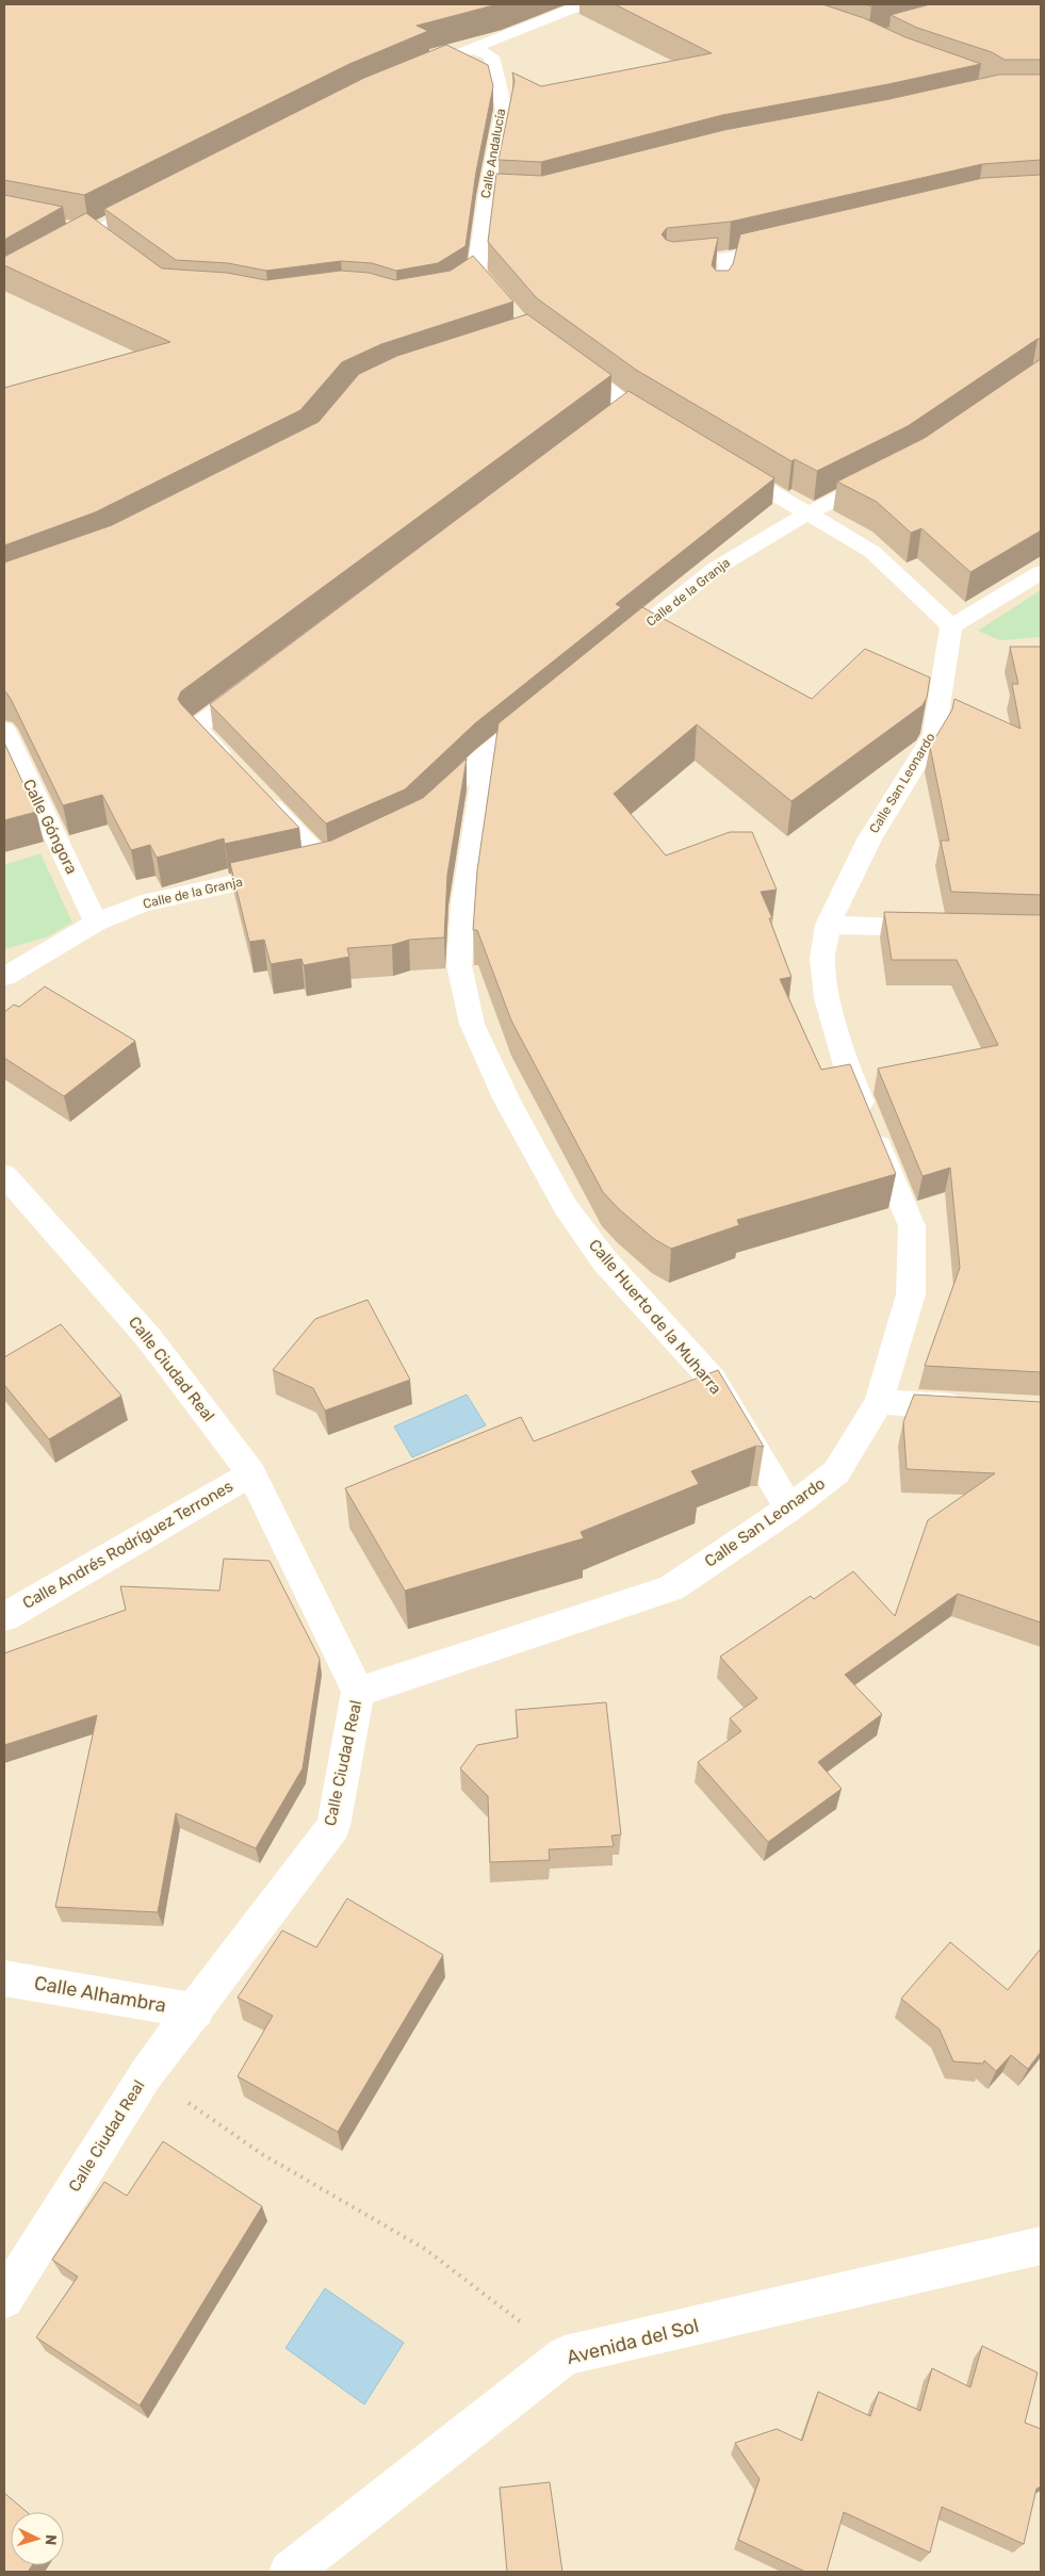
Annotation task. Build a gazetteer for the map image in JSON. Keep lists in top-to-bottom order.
{
  "streets": {
    "street": [
      "Calle Andalucía",
      "Calle de la Granja",
      "Calle San Leonardo",
      "Calle Góngora",
      "Calle Huerto de la Muharra",
      "Calle Ciudad Real",
      "Calle Andrés Rodríguez Terrones",
      "Calle Alhambra",
      "Avenida del Sol"
    ]
  },
  "crossings": [
    ["Calle de la Granja", "Calle Góngora"],
    ["Calle San Leonardo", "Calle Huerto de la Muharra"],
    ["Calle San Leonardo", "Calle Ciudad Real"],
    ["Calle Ciudad Real", "Calle Andrés Rodríguez Terrones"],
    ["Calle Ciudad Real", "Calle Alhambra"]
  ],
  "north": "right"
}
